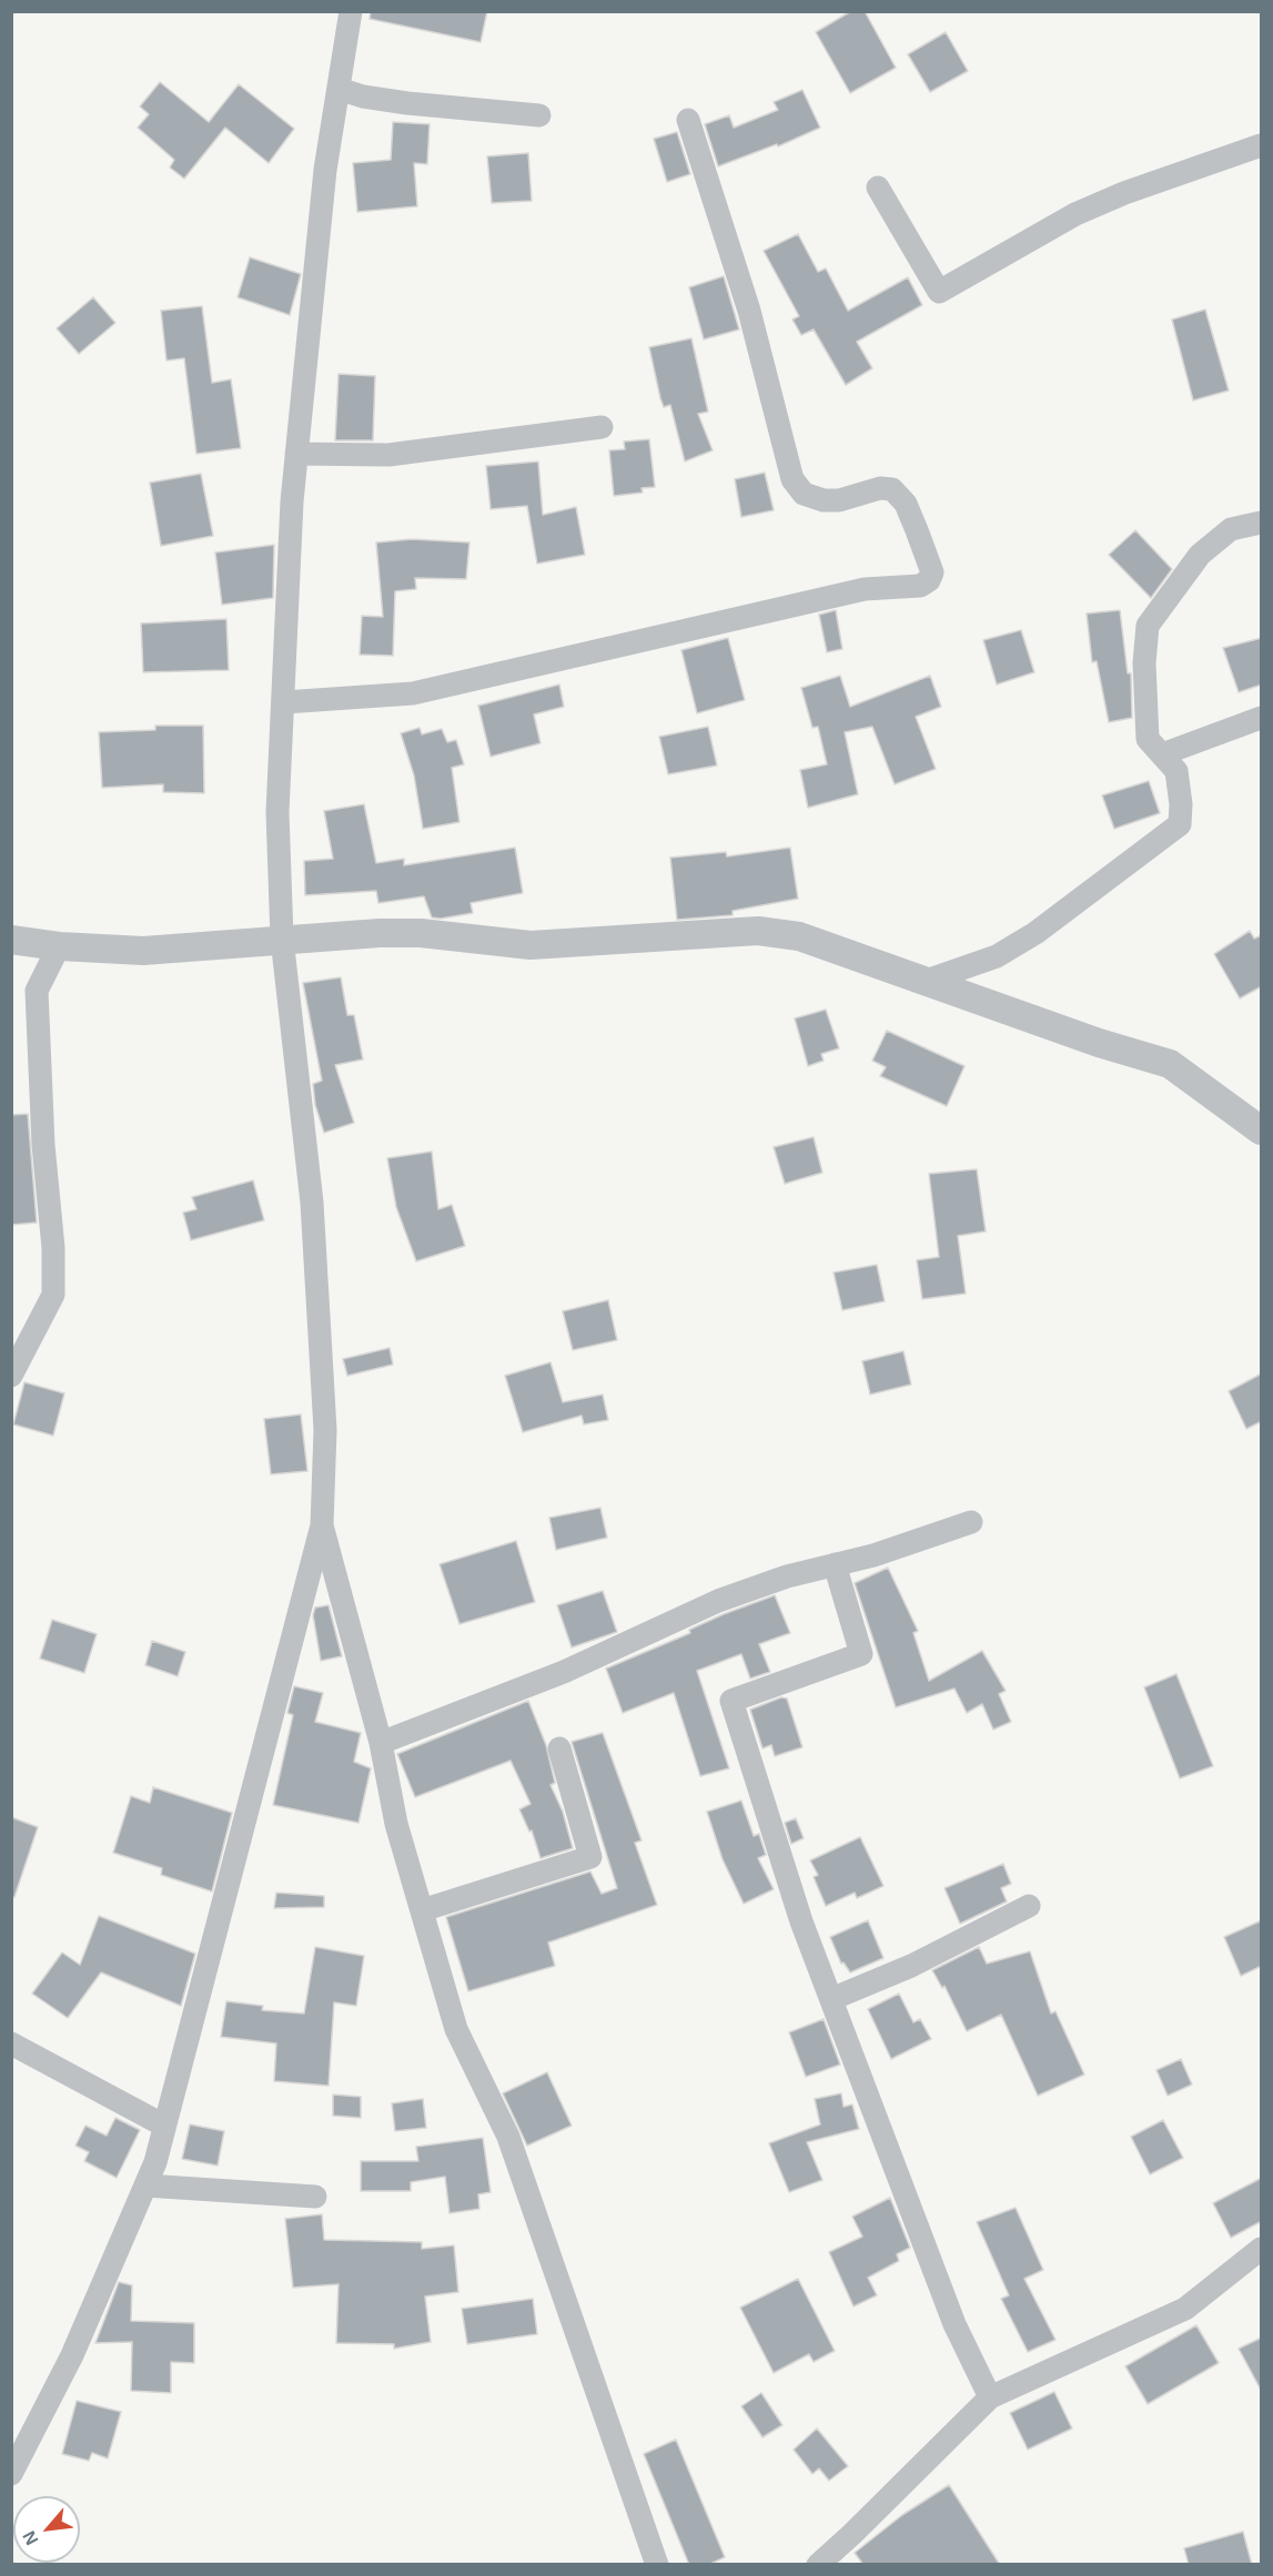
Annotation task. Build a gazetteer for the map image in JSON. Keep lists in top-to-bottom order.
{
  "north": "bottom left"
}
